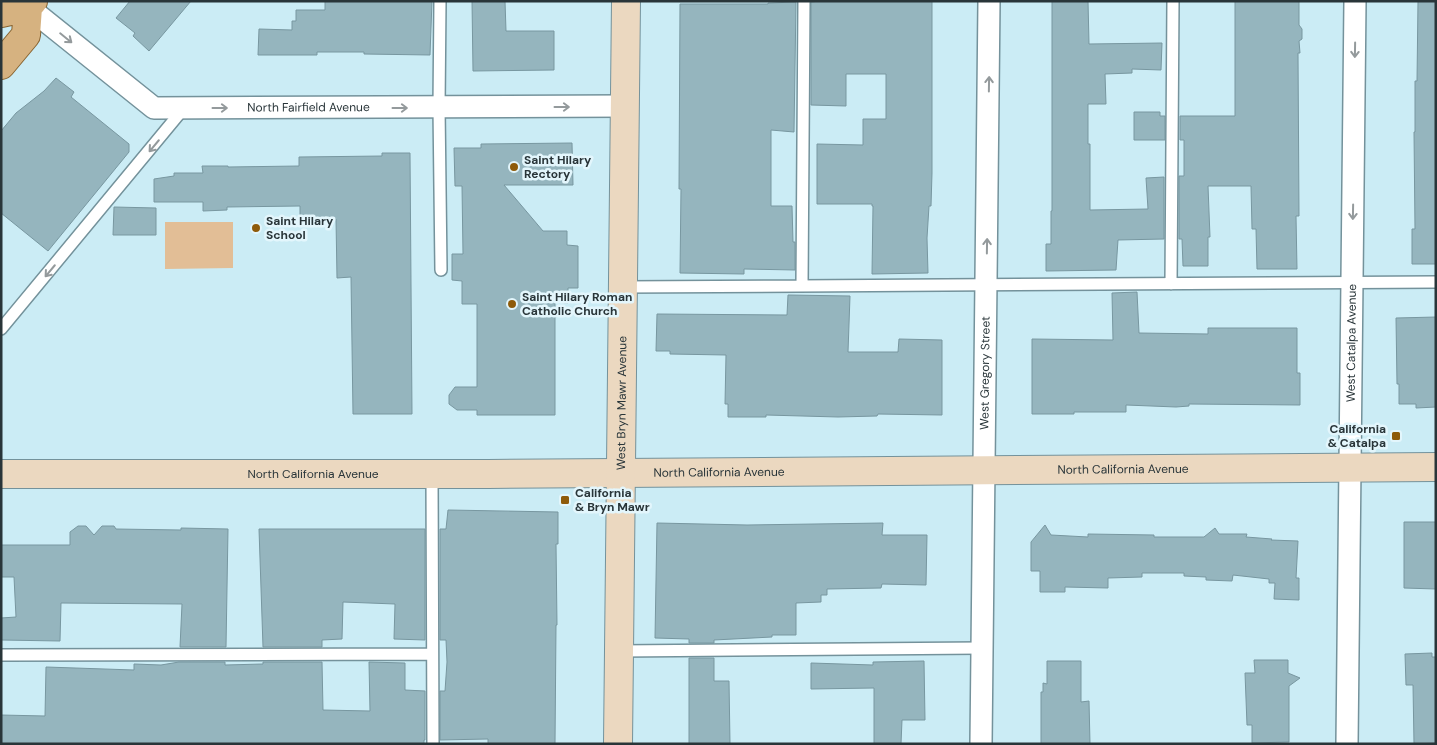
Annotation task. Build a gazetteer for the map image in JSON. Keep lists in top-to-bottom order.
{
  "streets": {
    "main road": ["West Bryn Mawr Avenue", "North California Avenue"],
    "street": ["North Fairfield Avenue", "West Catalpa Avenue", "West Gregory Street"]
  },
  "crossings": [
    ["North Fairfield Avenue", "West Bryn Mawr Avenue"],
    ["West Catalpa Avenue", "North California Avenue"],
    ["West Gregory Street", "North California Avenue"],
    ["West Bryn Mawr Avenue", "North California Avenue"]
  ],
  "one_way": ["North Fairfield Avenue", "West Catalpa Avenue", "West Gregory Street"],
  "places": {
    "other": ["Saint Hilary Rectory", "Saint Hilary School", "Saint Hilary Roman Catholic Church"],
    "transit": ["California & Catalpa", "California & Bryn Mawr"]
  }
}
